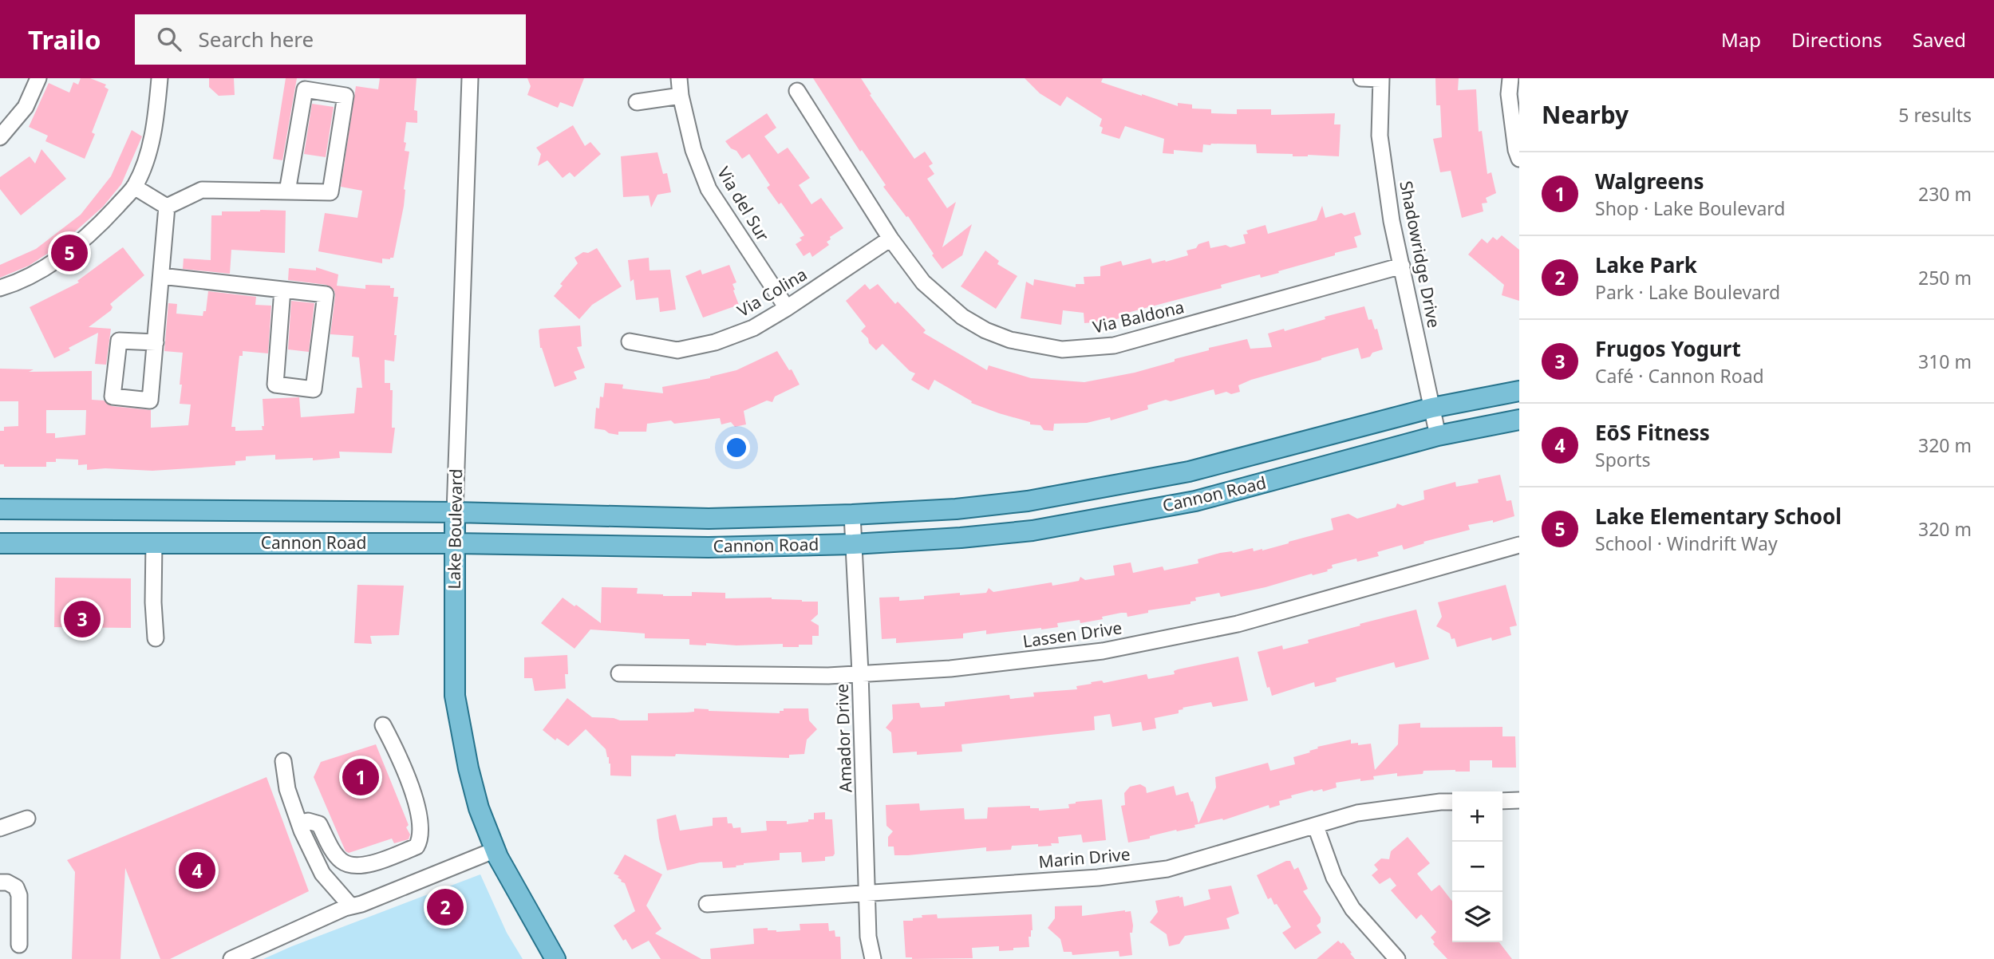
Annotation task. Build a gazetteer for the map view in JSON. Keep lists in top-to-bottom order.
{
  "streets": {
    "main road": ["Cannon Road", "Lake Boulevard"],
    "street": [
      "Via del Sur",
      "Shadowridge Drive",
      "Via Colina",
      "Via Baldona",
      "Lassen Drive",
      "Amador Drive",
      "Marin Drive"
    ]
  },
  "crossings": [
    ["Via del Sur", "Via Colina"],
    ["Shadowridge Drive", "Via Baldona"],
    ["Shadowridge Drive", "Cannon Road"],
    ["Via Colina", "Via Baldona"],
    ["Cannon Road", "Lake Boulevard"],
    ["Cannon Road", "Amador Drive"],
    ["Lassen Drive", "Amador Drive"],
    ["Amador Drive", "Marin Drive"]
  ],
  "page": {
    "header": "Trailo",
    "search": "Search here",
    "nav": ["Map", "Directions", "Saved"],
    "heading": ["Nearby", "5 results"],
    "list": [
      {
        "mark": "1",
        "name": "Walgreens",
        "note": "Shop · Lake Boulevard",
        "value": "230 m"
      },
      {
        "mark": "2",
        "name": "Lake Park",
        "note": "Park · Lake Boulevard",
        "value": "250 m"
      },
      {
        "mark": "3",
        "name": "Frugos Yogurt",
        "note": "Café · Cannon Road",
        "value": "310 m"
      },
      {
        "mark": "4",
        "name": "EōS Fitness",
        "note": "Sports",
        "value": "320 m"
      },
      {
        "mark": "5",
        "name": "Lake Elementary School",
        "note": "School · Windrift Way",
        "value": "320 m"
      }
    ],
    "pins": [
      "5",
      "3",
      "1",
      "4",
      "2"
    ],
    "map_buttons": ["+", "−"]
  }
}
